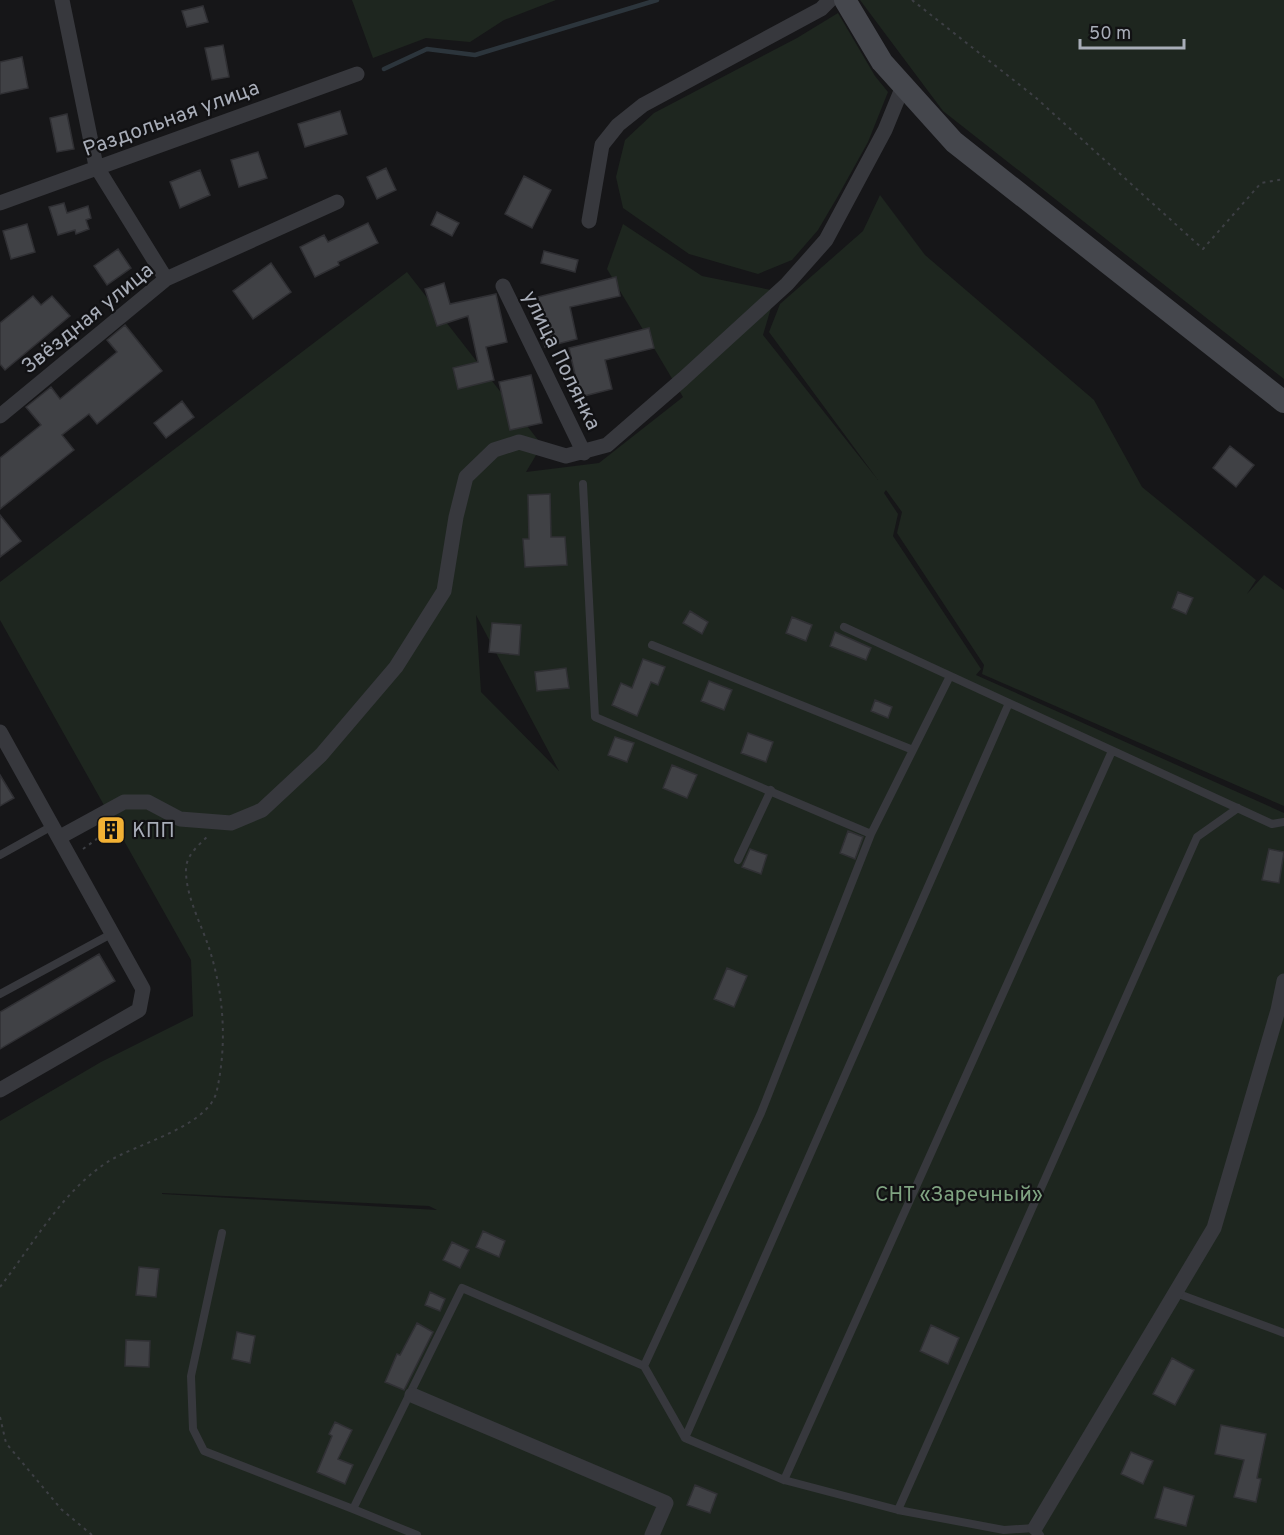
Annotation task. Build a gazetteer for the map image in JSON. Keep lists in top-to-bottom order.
{
  "streets": {
    "street": ["Раздольная улица", "Звёздная улица", "улица Полянка"]
  },
  "parks": ["СНТ «Заречный»"],
  "places": {
    "building": ["КПП"]
  },
  "scale_bar": "50 m"
}
